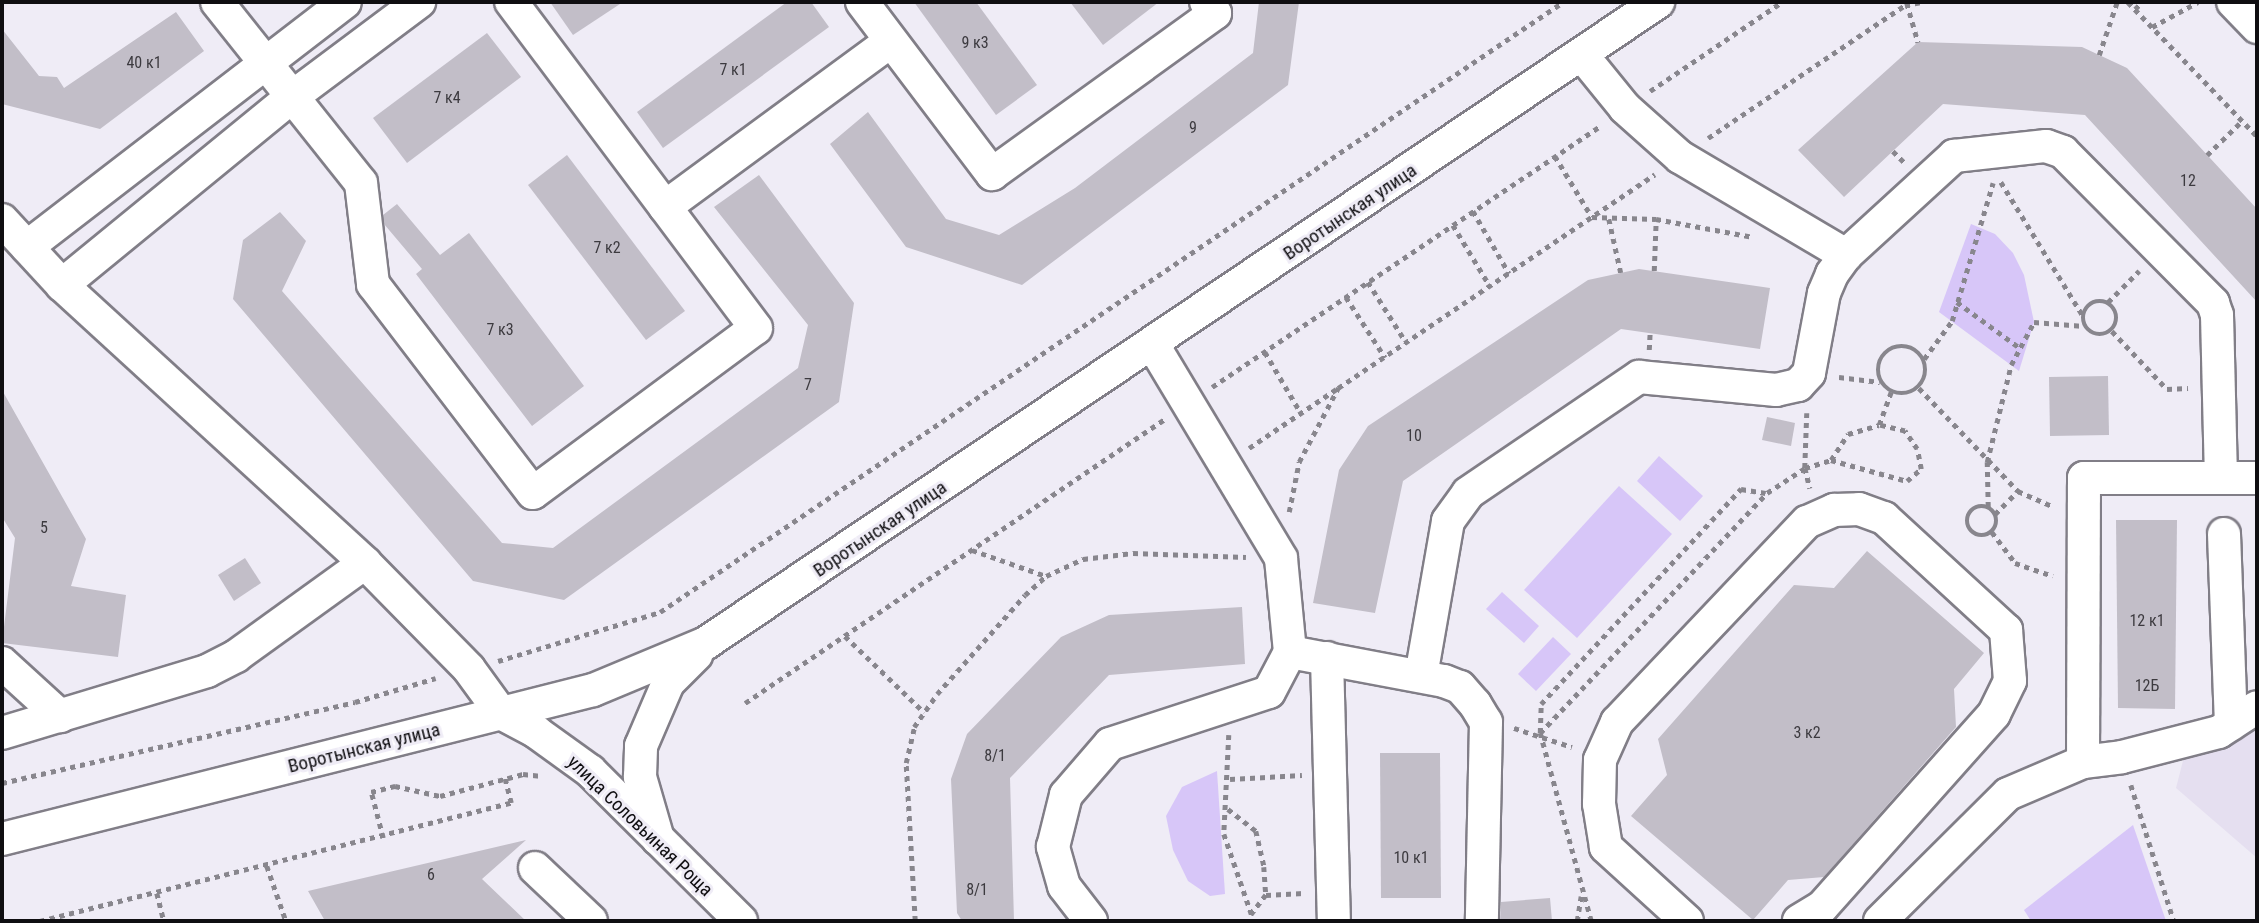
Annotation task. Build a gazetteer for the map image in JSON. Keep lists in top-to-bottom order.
{
  "streets": {
    "street": ["Воротынская улица", "улица Соловьиная Роща"]
  },
  "crossings": [
    ["Воротынская улица", "улица Соловьиная Роща"]
  ],
  "house_numbers": [
    "9 к3",
    "40 к1",
    "7 к1",
    "7 к4",
    "9",
    "12",
    "7 к2",
    "7 к3",
    "7",
    "10",
    "5",
    "12 к1",
    "12Б",
    "3 к2",
    "8/1",
    "10 к1",
    "6",
    "8/1"
  ]
}
